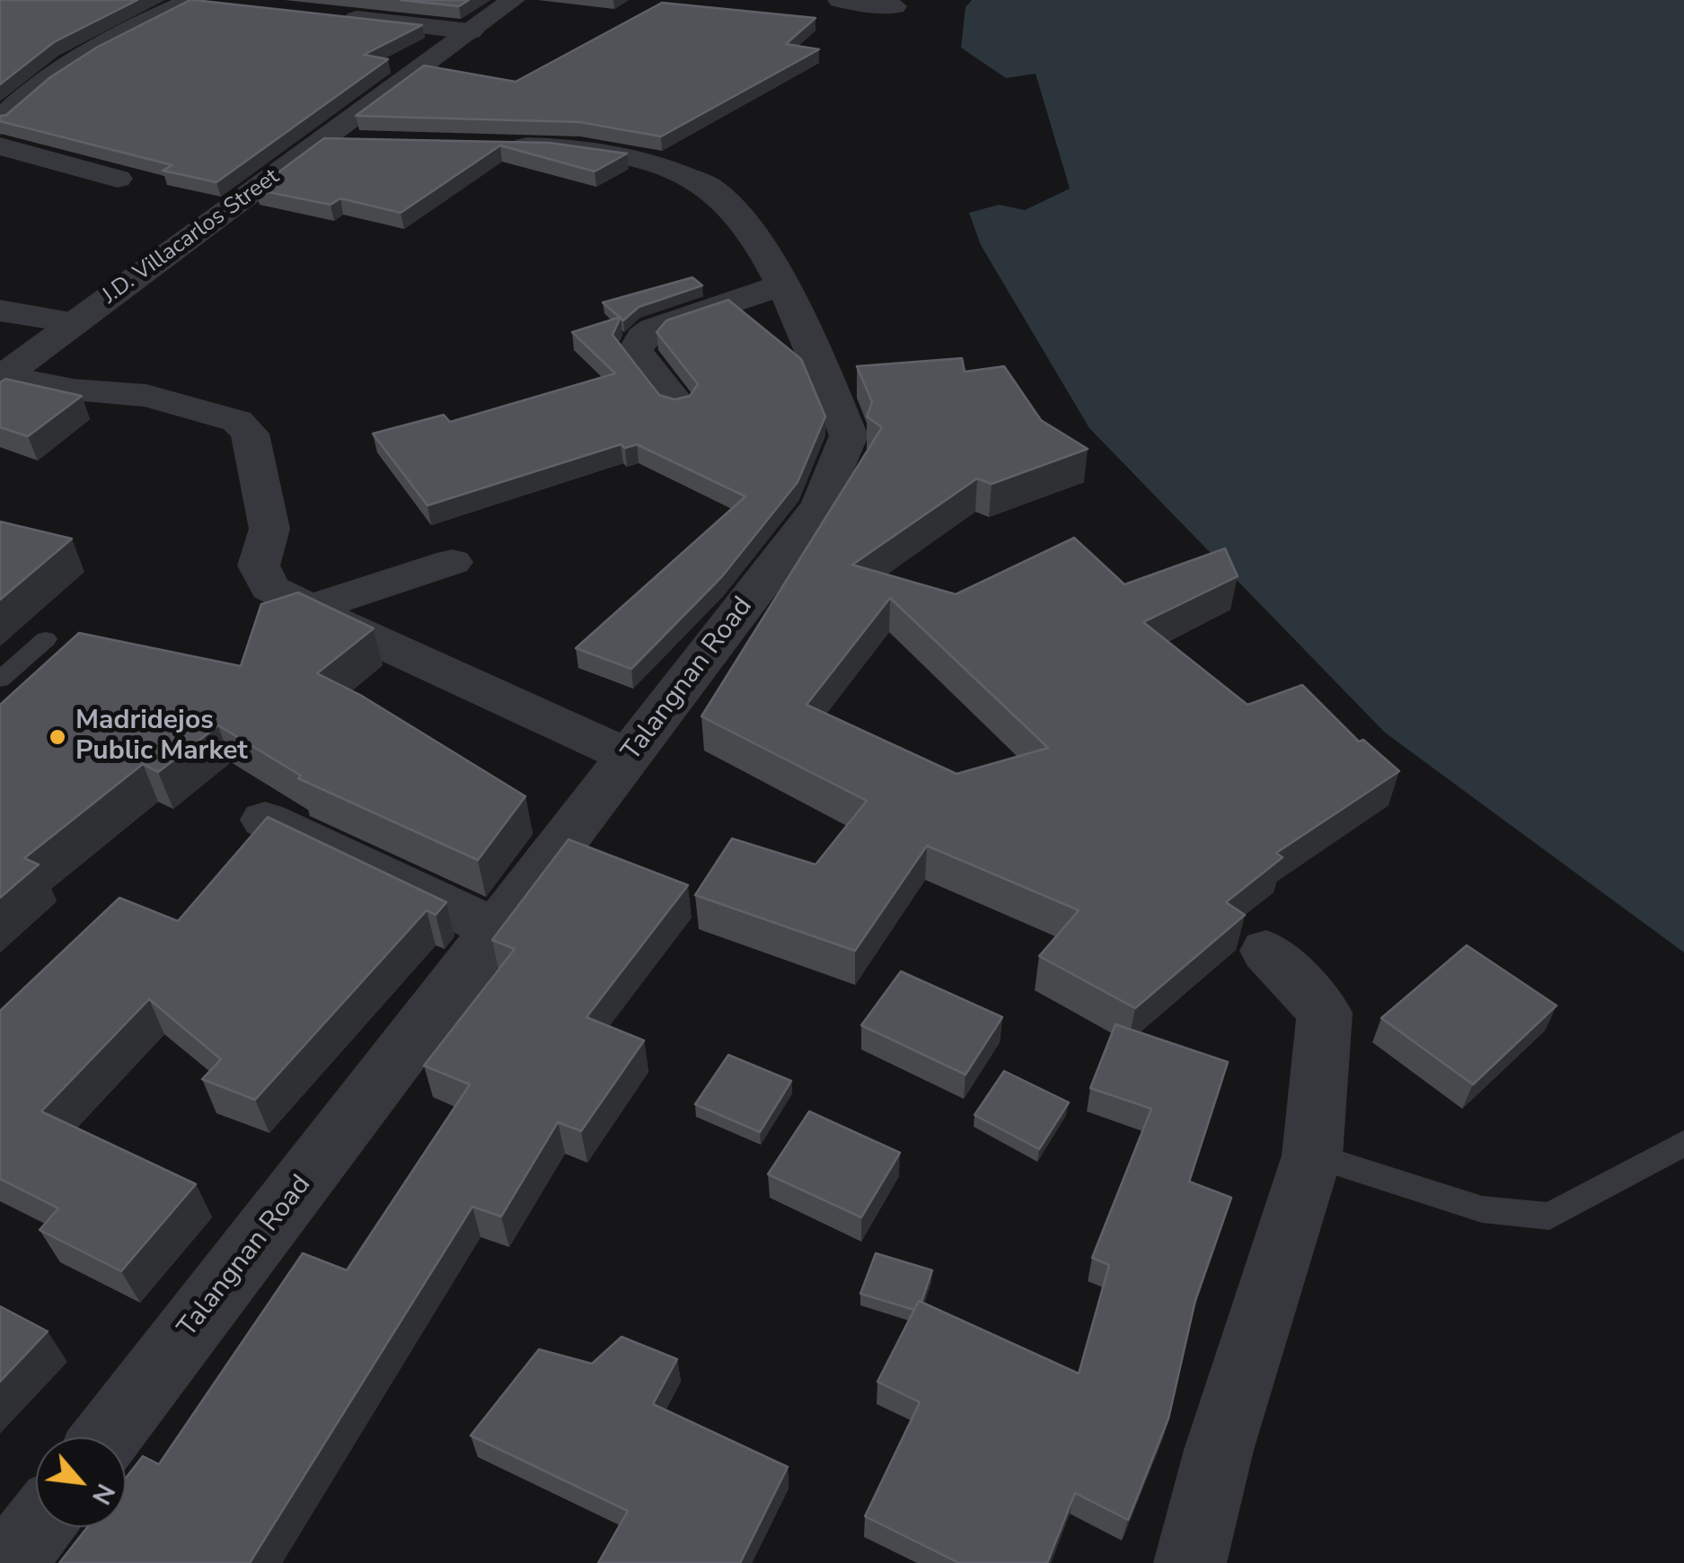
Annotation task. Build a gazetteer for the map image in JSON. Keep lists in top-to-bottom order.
{
  "streets": {
    "street": ["J.D. Villacarlos Street", "Talangnan Road"]
  },
  "places": ["Madridejos Public Market"],
  "north": "bottom right"
}
